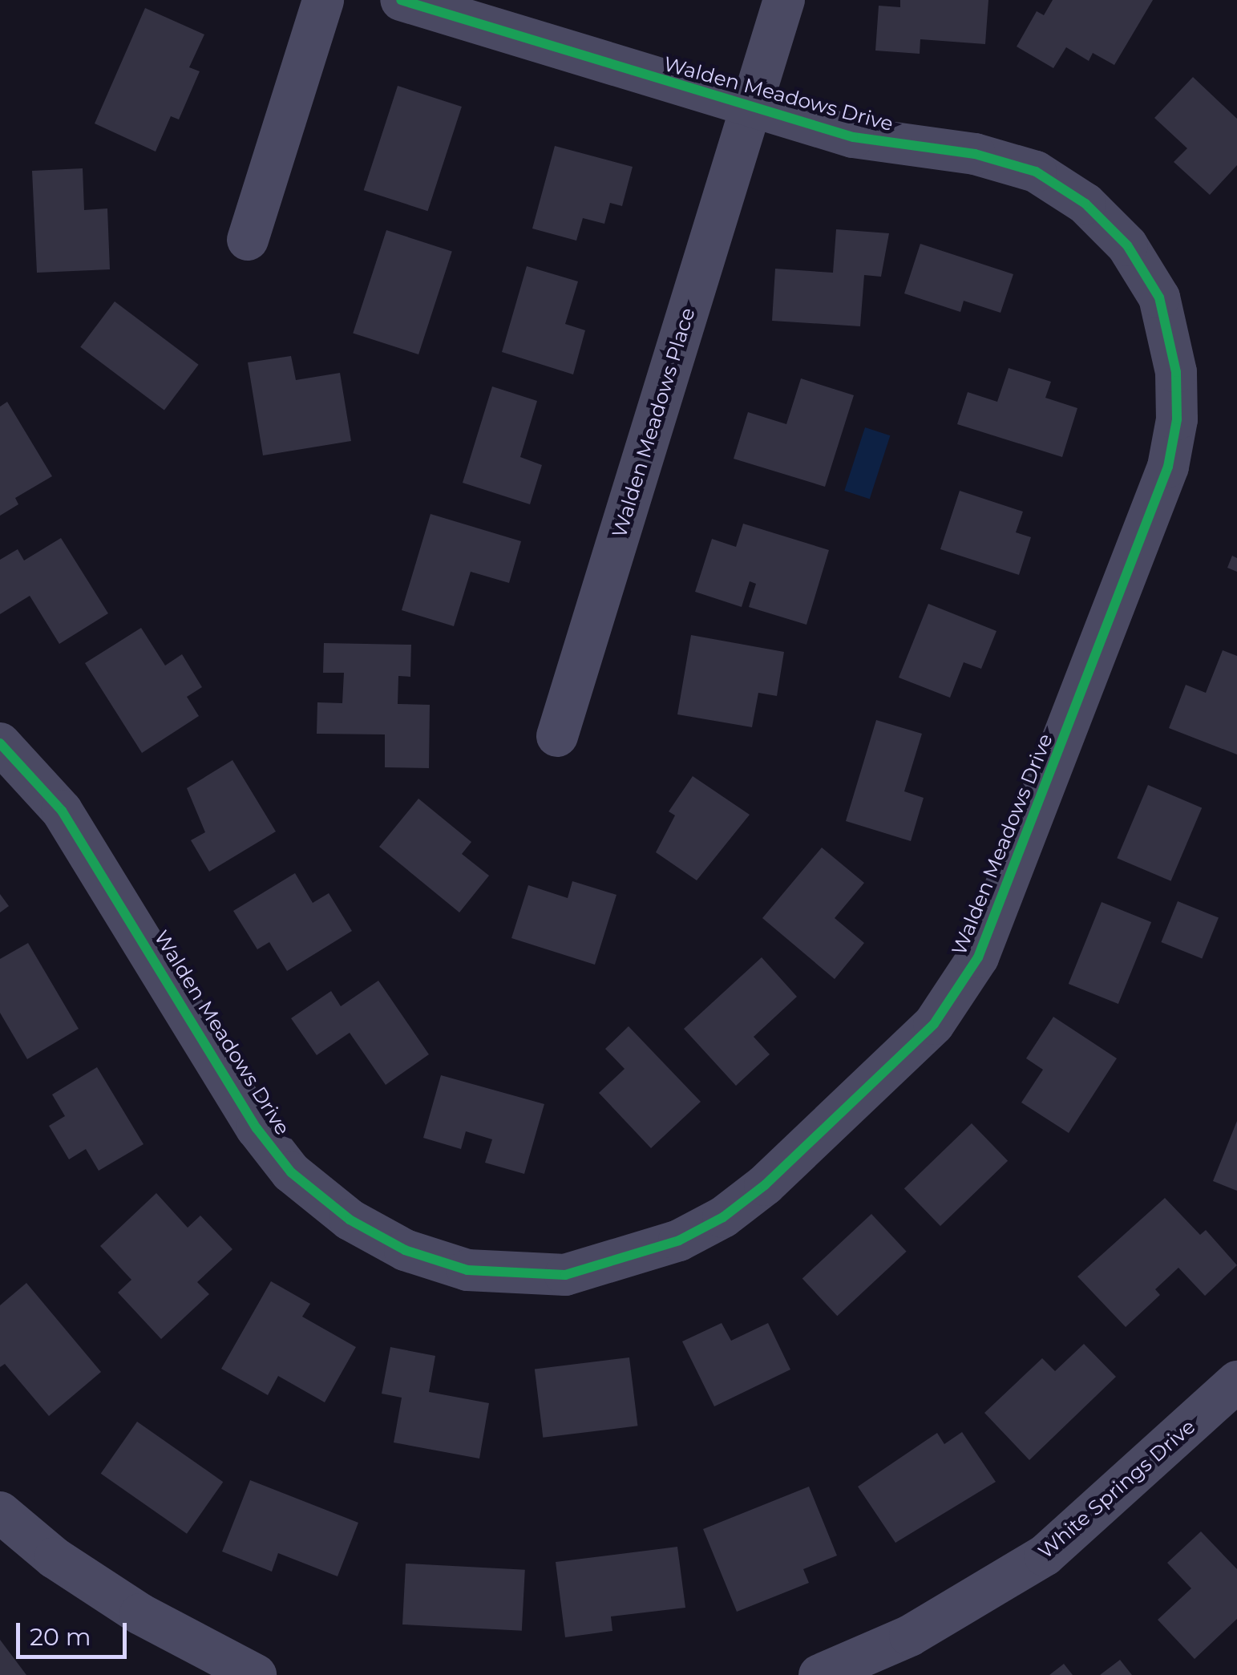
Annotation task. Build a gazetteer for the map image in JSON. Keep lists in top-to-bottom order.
{
  "streets": {
    "street": ["Walden Meadows Drive", "Walden Meadows Place", "White Springs Drive"]
  },
  "crossings": [
    ["Walden Meadows Drive", "Walden Meadows Place"]
  ],
  "scale_bar": "20 m"
}
